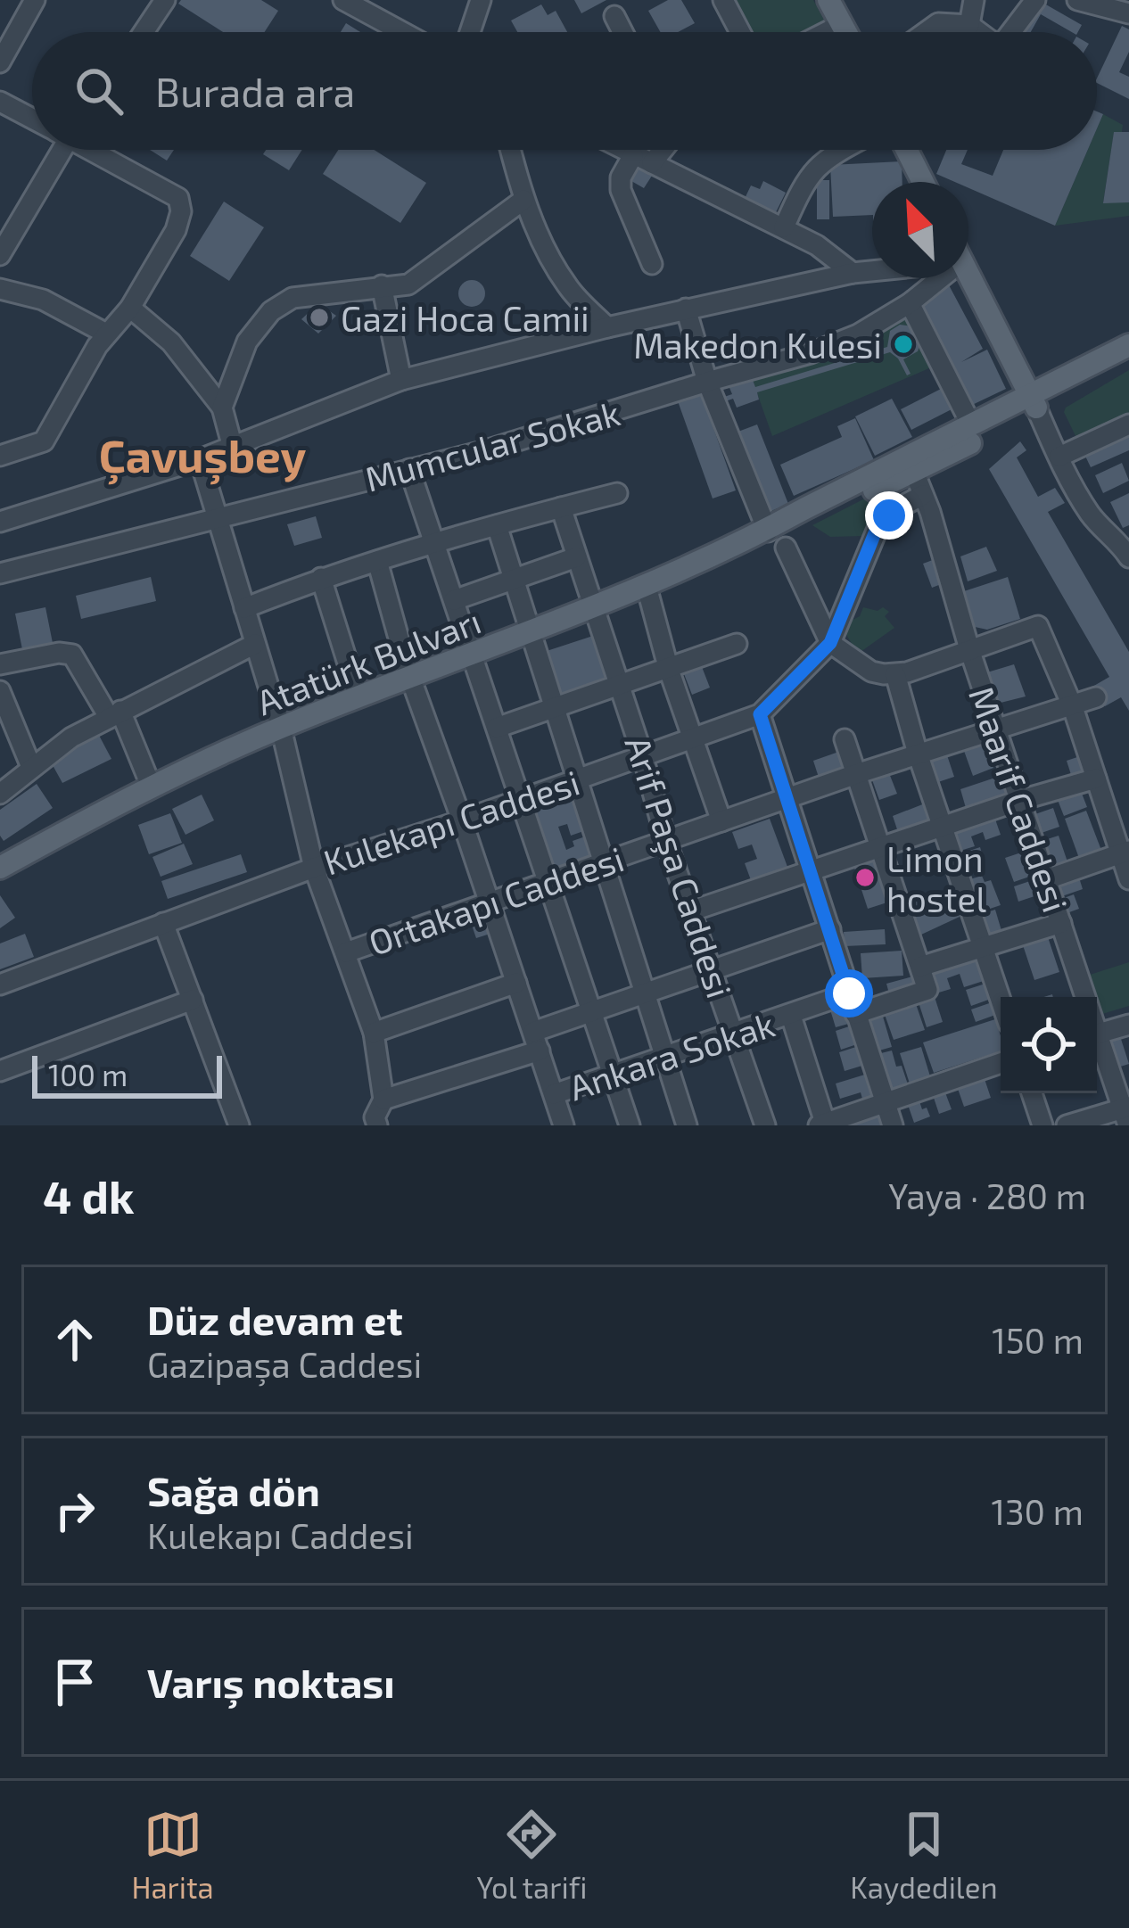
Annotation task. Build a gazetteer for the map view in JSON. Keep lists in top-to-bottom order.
{
  "streets": {
    "main road": ["Atatürk Bulvarı"],
    "street": [
      "Mumcular Sokak",
      "Maarif Caddesi",
      "Kulekapı Caddesi",
      "Arif Paşa Caddesi",
      "Ortakapı Caddesi",
      "Ankara Sokak"
    ]
  },
  "crossings": [
    ["Atatürk Bulvarı", "Maarif Caddesi"],
    ["Atatürk Bulvarı", "Arif Paşa Caddesi"],
    ["Maarif Caddesi", "Kulekapı Caddesi"],
    ["Maarif Caddesi", "Ortakapı Caddesi"],
    ["Kulekapı Caddesi", "Arif Paşa Caddesi"],
    ["Arif Paşa Caddesi", "Ortakapı Caddesi"],
    ["Arif Paşa Caddesi", "Ankara Sokak"]
  ],
  "districts": ["Çavuşbey"],
  "places": ["Gazi Hoca Camii", "Makedon Kulesi", "Limon hostel"],
  "scale_bar": "100 m",
  "north": "top left",
  "page": {
    "search": "Burada ara",
    "scale": "100 m",
    "heading": ["4 dk", "Yaya · 280 m"],
    "list": [
      ["Düz devam et", "Gazipaşa Caddesi", "150 m"],
      ["Sağa dön", "Kulekapı Caddesi", "130 m"],
      "Varış noktası"
    ],
    "nav": ["Harita", "Yol tarifi", "Kaydedilen"]
  }
}
